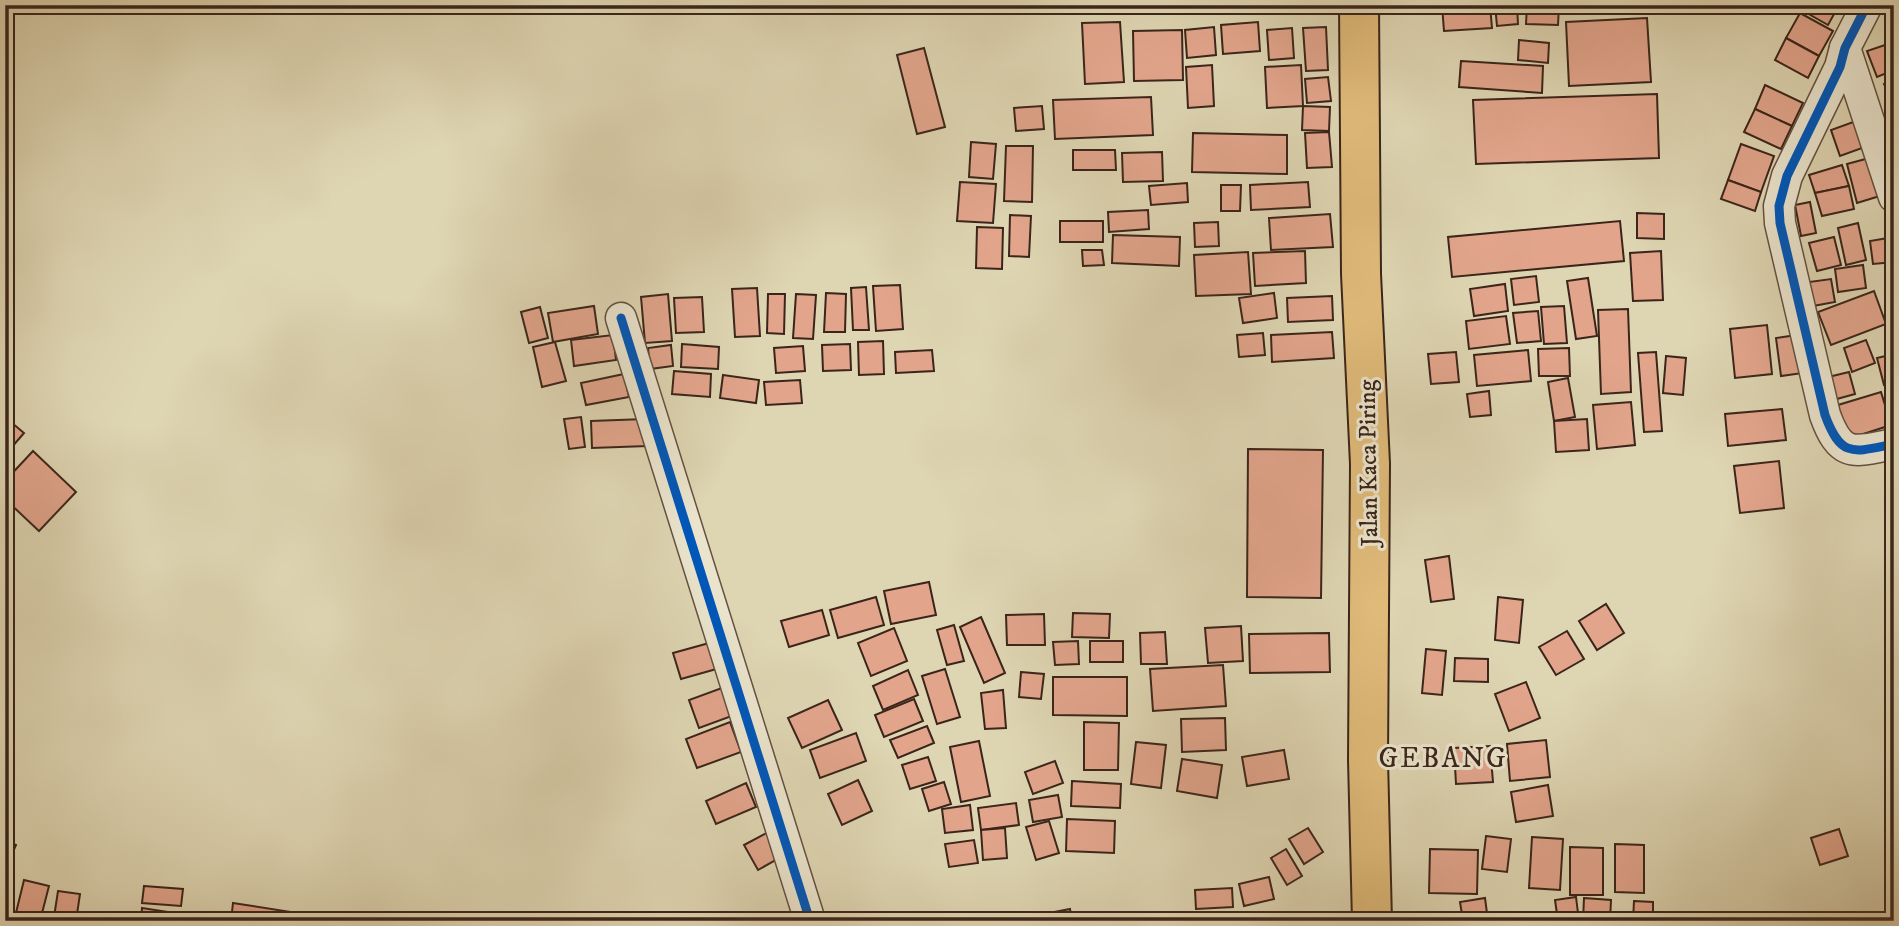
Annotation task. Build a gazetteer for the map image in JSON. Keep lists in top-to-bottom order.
{
  "streets": {
    "main road": ["Jalan Kaca Piring"]
  },
  "districts": ["GEBANG"]
}
